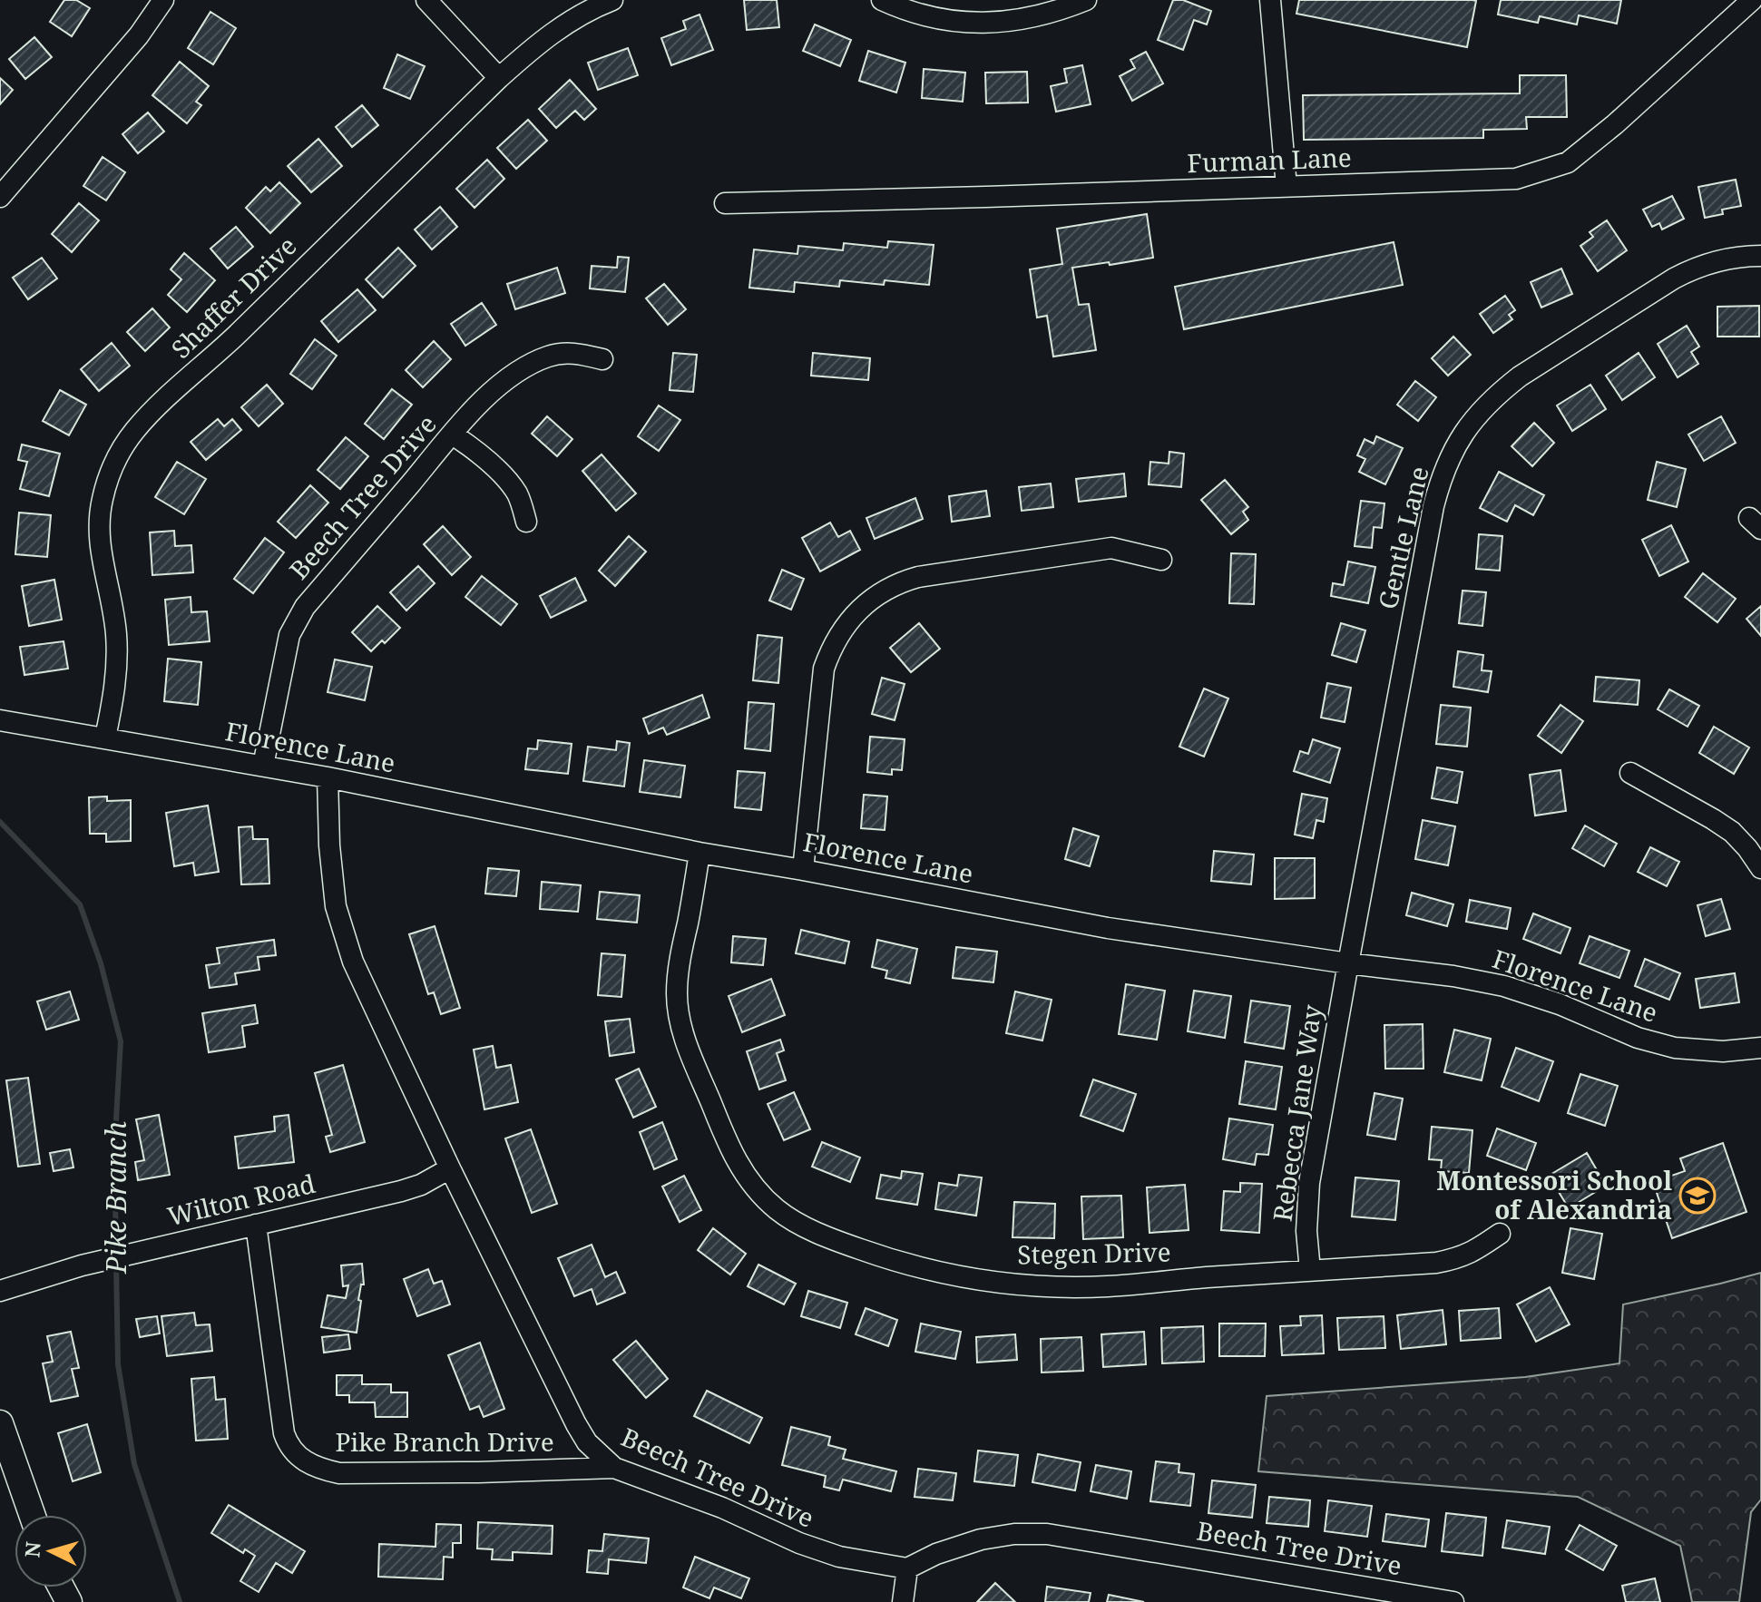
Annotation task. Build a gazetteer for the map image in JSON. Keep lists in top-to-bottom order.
{
  "streets": {
    "street": [
      "Furman Lane",
      "Shaffer Drive",
      "Beech Tree Drive",
      "Gentle Lane",
      "Florence Lane",
      "Rebecca Jane Way",
      "Wilton Road",
      "Stegen Drive",
      "Pike Branch Drive"
    ]
  },
  "crossings": [
    ["Shaffer Drive", "Florence Lane"],
    ["Beech Tree Drive", "Florence Lane"],
    ["Beech Tree Drive", "Wilton Road"],
    ["Beech Tree Drive", "Pike Branch Drive"],
    ["Gentle Lane", "Florence Lane"],
    ["Gentle Lane", "Rebecca Jane Way"],
    ["Florence Lane", "Rebecca Jane Way"],
    ["Florence Lane", "Stegen Drive"],
    ["Rebecca Jane Way", "Stegen Drive"],
    ["Wilton Road", "Pike Branch Drive"]
  ],
  "water": ["Pike Branch"],
  "places": {
    "school or university": ["Montessori School of Alexandria"]
  },
  "north": "left"
}
